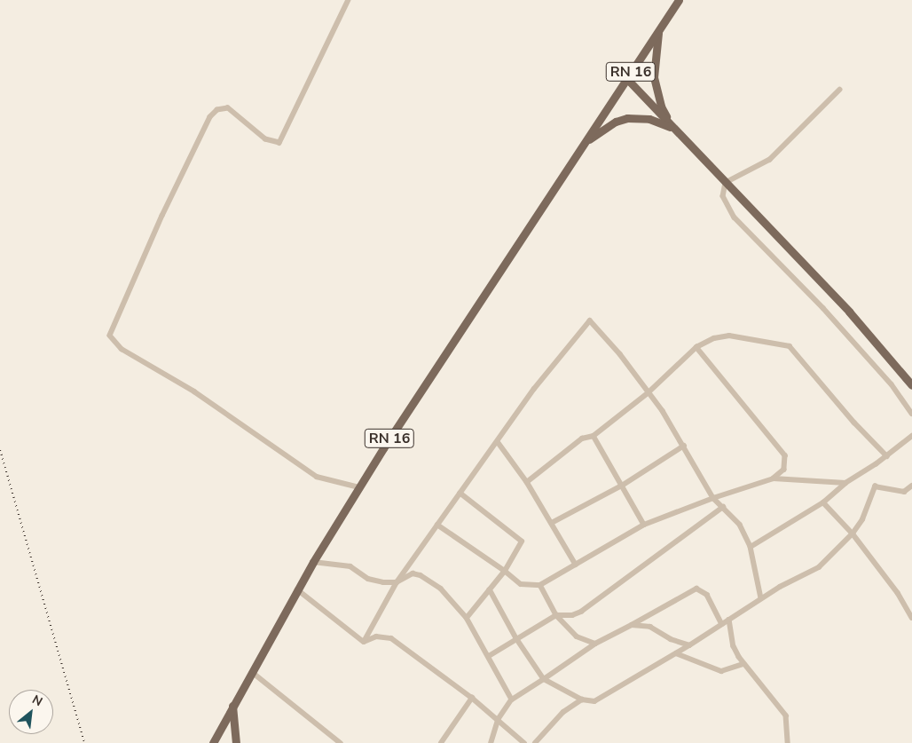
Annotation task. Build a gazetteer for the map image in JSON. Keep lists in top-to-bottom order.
{
  "streets": {
    "main road": ["RN 16"]
  },
  "north": "top right"
}
